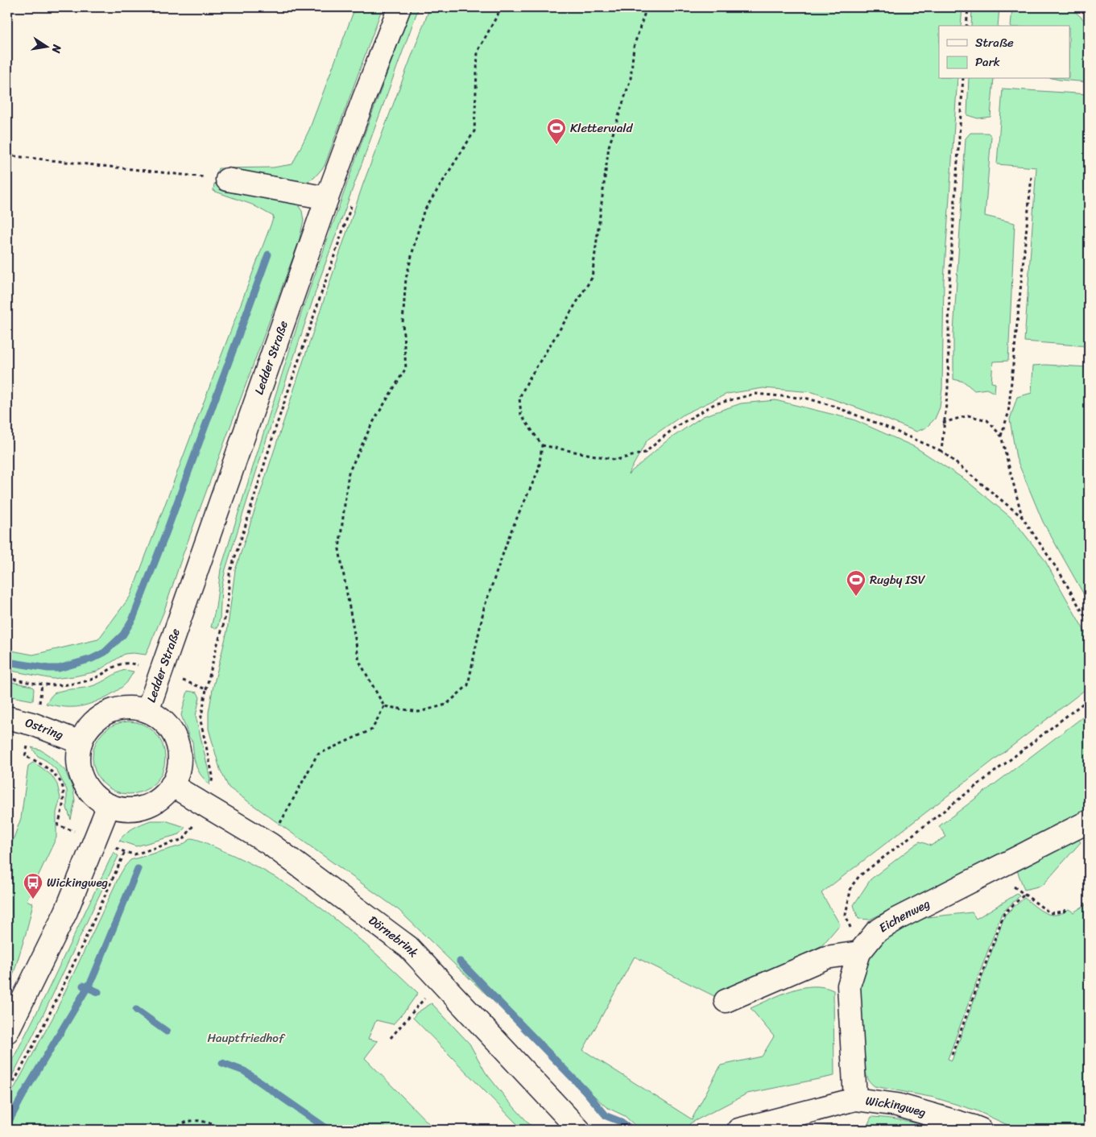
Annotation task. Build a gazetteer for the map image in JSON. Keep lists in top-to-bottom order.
{
  "streets": {
    "main road": [
      "Ledder Straße",
      "Ostring",
      "Eichenweg",
      "Dörnebrink",
      "Wickingweg"
    ]
  },
  "crossings": [
    ["Ledder Straße", "Ostring"],
    ["Ledder Straße", "Dörnebrink"],
    ["Ostring", "Dörnebrink"],
    ["Eichenweg", "Wickingweg"]
  ],
  "parks": ["Hauptfriedhof"],
  "places": {
    "sports": ["Kletterwald", "Rugby ISV"],
    "bus stop": ["Wickingweg"]
  },
  "legend": ["Straße", "Park"],
  "north": "right"
}
